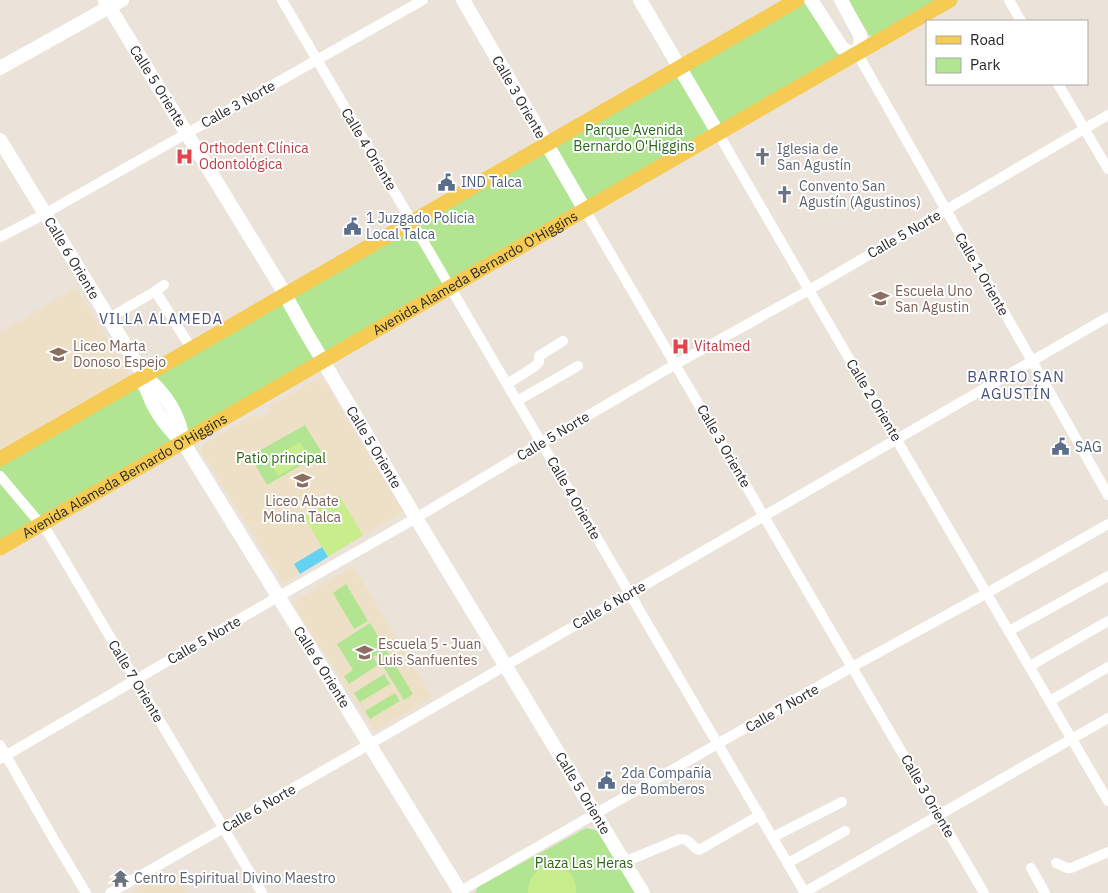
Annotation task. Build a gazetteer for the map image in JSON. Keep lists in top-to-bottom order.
{
  "streets": {
    "main road": [
      "Calle 5 Oriente",
      "Calle 3 Oriente",
      "Calle 6 Oriente",
      "Avenida Alameda Bernardo O'Higgins",
      "Calle 2 Oriente"
    ],
    "street": [
      "Calle 3 Norte",
      "Calle 4 Oriente",
      "Calle 5 Norte",
      "Calle 1 Oriente",
      "Calle 6 Norte",
      "Calle 7 Oriente",
      "Calle 7 Norte"
    ]
  },
  "crossings": [
    ["Calle 5 Oriente", "Calle 3 Norte"],
    ["Calle 5 Oriente", "Calle 5 Norte"],
    ["Calle 5 Oriente", "Avenida Alameda Bernardo O'Higgins"],
    ["Calle 5 Oriente", "Calle 6 Norte"],
    ["Calle 5 Oriente", "Calle 7 Norte"],
    ["Calle 3 Oriente", "Calle 5 Norte"],
    ["Calle 3 Oriente", "Avenida Alameda Bernardo O'Higgins"],
    ["Calle 3 Oriente", "Calle 6 Norte"],
    ["Calle 3 Oriente", "Calle 7 Norte"],
    ["Calle 3 Norte", "Calle 4 Oriente"],
    ["Calle 3 Norte", "Calle 6 Oriente"],
    ["Calle 4 Oriente", "Calle 5 Norte"],
    ["Calle 4 Oriente", "Avenida Alameda Bernardo O'Higgins"],
    ["Calle 4 Oriente", "Calle 6 Norte"],
    ["Calle 4 Oriente", "Calle 7 Norte"],
    ["Calle 5 Norte", "Calle 6 Oriente"],
    ["Calle 5 Norte", "Calle 1 Oriente"],
    ["Calle 5 Norte", "Calle 2 Oriente"],
    ["Calle 5 Norte", "Calle 7 Oriente"],
    ["Calle 6 Oriente", "Avenida Alameda Bernardo O'Higgins"],
    ["Calle 6 Oriente", "Calle 6 Norte"],
    ["Calle 6 Oriente", "Calle 7 Norte"],
    ["Avenida Alameda Bernardo O'Higgins", "Calle 1 Oriente"],
    ["Avenida Alameda Bernardo O'Higgins", "Calle 2 Oriente"],
    ["Avenida Alameda Bernardo O'Higgins", "Calle 7 Oriente"],
    ["Calle 1 Oriente", "Calle 6 Norte"],
    ["Calle 2 Oriente", "Calle 6 Norte"],
    ["Calle 2 Oriente", "Calle 7 Norte"],
    ["Calle 6 Norte", "Calle 7 Oriente"]
  ],
  "districts": ["VILLA ALAMEDA", "BARRIO SAN AGUSTÍN"],
  "parks": ["Parque Avenida Bernardo O'Higgins", "Patio principal", "Plaza Las Heras"],
  "places": {
    "hospital": ["Orthodent Clínica Odontológica", "Vitalmed"],
    "church": ["Iglesia de San Agustín", "Convento San Agustín (Agustinos)"],
    "public building": [
      "IND Talca",
      "1 Juzgado Policia Local Talca",
      "SAG",
      "2da Compañía de Bomberos"
    ],
    "school or university": [
      "Escuela Uno San Agustin",
      "Liceo Marta Donoso Espejo",
      "Liceo Abate Molina Talca",
      "Escuela 5 - Juan Luis Sanfuentes"
    ],
    "temple": ["Centro Espiritual Divino Maestro"]
  },
  "legend": ["Road", "Park"]
}
